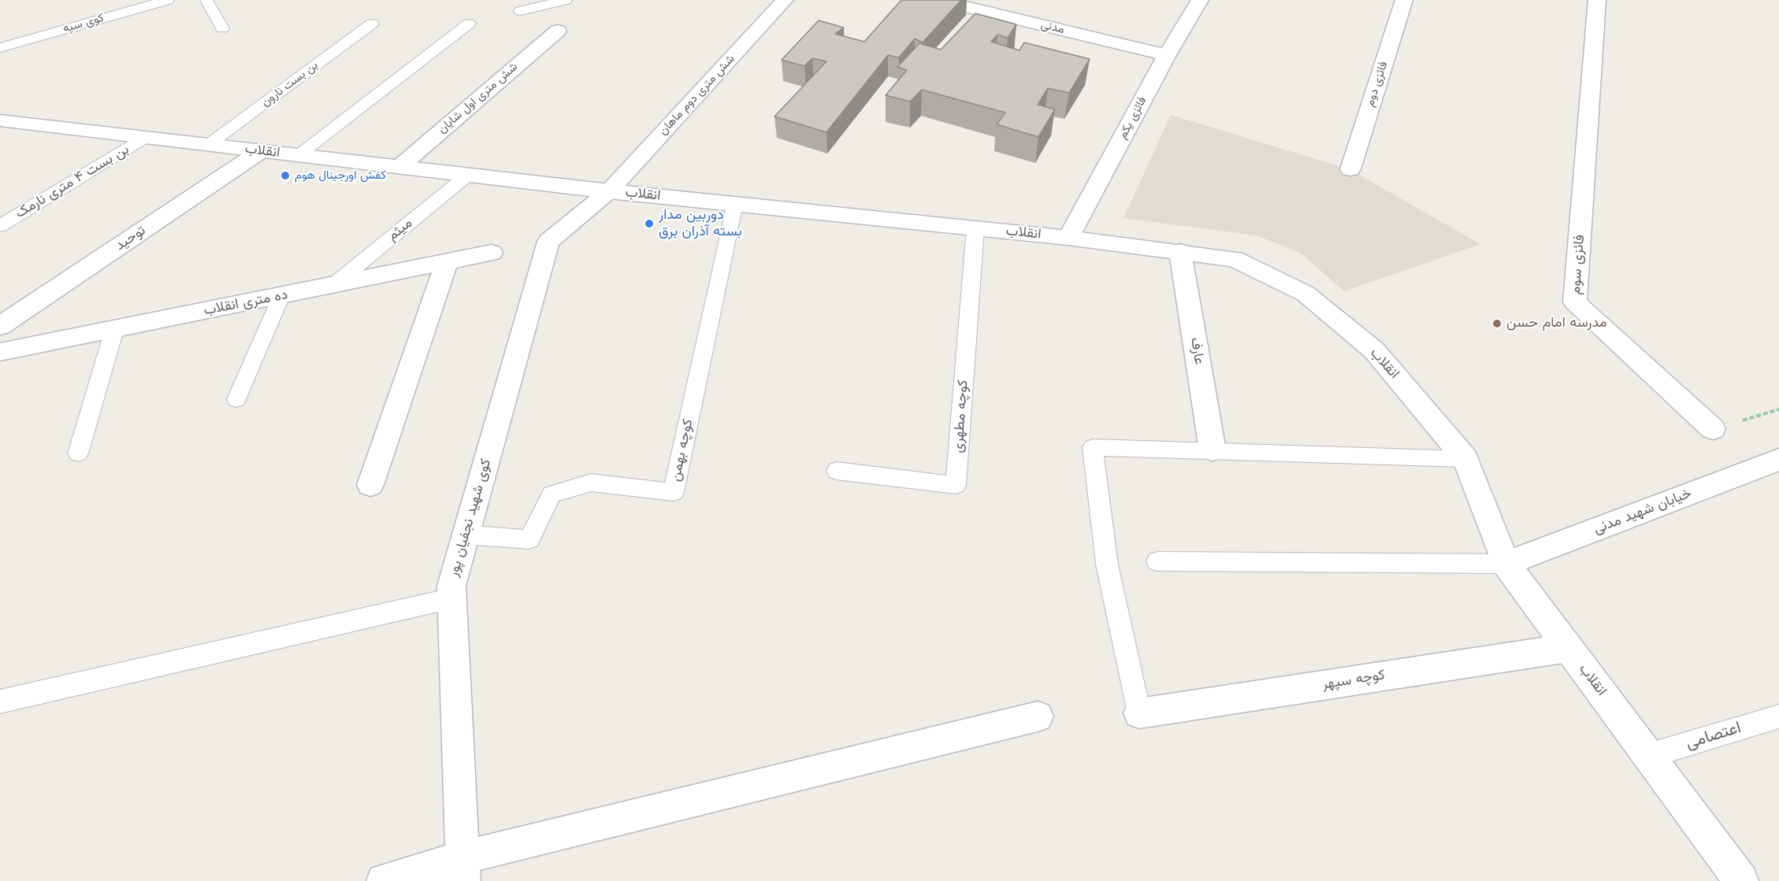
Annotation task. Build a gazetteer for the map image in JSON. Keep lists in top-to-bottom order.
{
  "streets": {
    "street": [
      "مدنی",
      "فائزی دوم",
      "شش متری دوم ماهان",
      "شش متری اول شایان",
      "فائزی یکم",
      "انقلاب",
      "توحید",
      "فائزی سوم",
      "ده متری انقلاب",
      "عارف",
      "خیابان شهید مدنی",
      "کوی شهید نجفیان پور",
      "کوچه سپهر"
    ],
    "lane": [
      "کوی سپه",
      "بن بست نارون",
      "بن بست ۴ متری نارمک",
      "میثم",
      "کوچه مطهری",
      "کوچه بهمن",
      "اعتصامی"
    ]
  },
  "crossings": [
    ["مدنی", "فائزی یکم"],
    ["بن بست نارون", "انقلاب"],
    ["شش متری دوم ماهان", "انقلاب"],
    ["شش متری دوم ماهان", "کوی شهید نجفیان پور"],
    ["شش متری اول شایان", "انقلاب"],
    ["فائزی یکم", "انقلاب"],
    ["انقلاب", "بن بست ۴ متری نارمک"],
    ["انقلاب", "میثم"],
    ["انقلاب", "توحید"],
    ["انقلاب", "عارف"],
    ["انقلاب", "کوچه مطهری"],
    ["انقلاب", "کوچه بهمن"],
    ["انقلاب", "خیابان شهید مدنی"],
    ["انقلاب", "کوی شهید نجفیان پور"],
    ["انقلاب", "کوچه سپهر"],
    ["انقلاب", "اعتصامی"],
    ["میثم", "ده متری انقلاب"],
    ["کوچه بهمن", "کوی شهید نجفیان پور"]
  ],
  "places": ["کفش اورجینال هوم", "دوربین مدار بسته آذران برق", "مدرسه امام حسن"]
}
